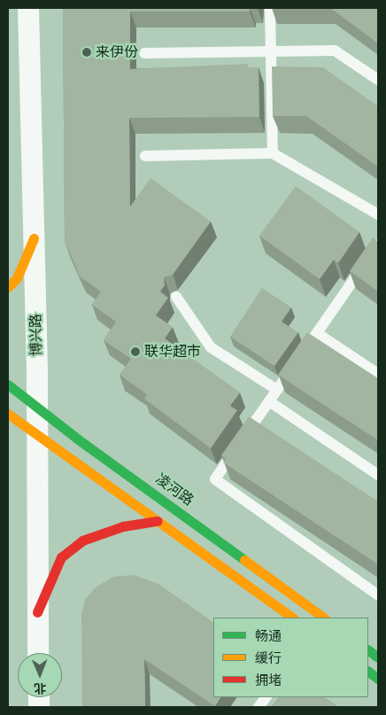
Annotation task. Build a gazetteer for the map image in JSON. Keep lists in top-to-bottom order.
{
  "streets": {
    "street": ["博兴路", "凌河路"]
  },
  "crossings": [
    ["博兴路", "凌河路"]
  ],
  "places": ["来伊份", "联华超市"],
  "legend": ["畅通", "缓行", "拥堵"],
  "north": "bottom"
}
